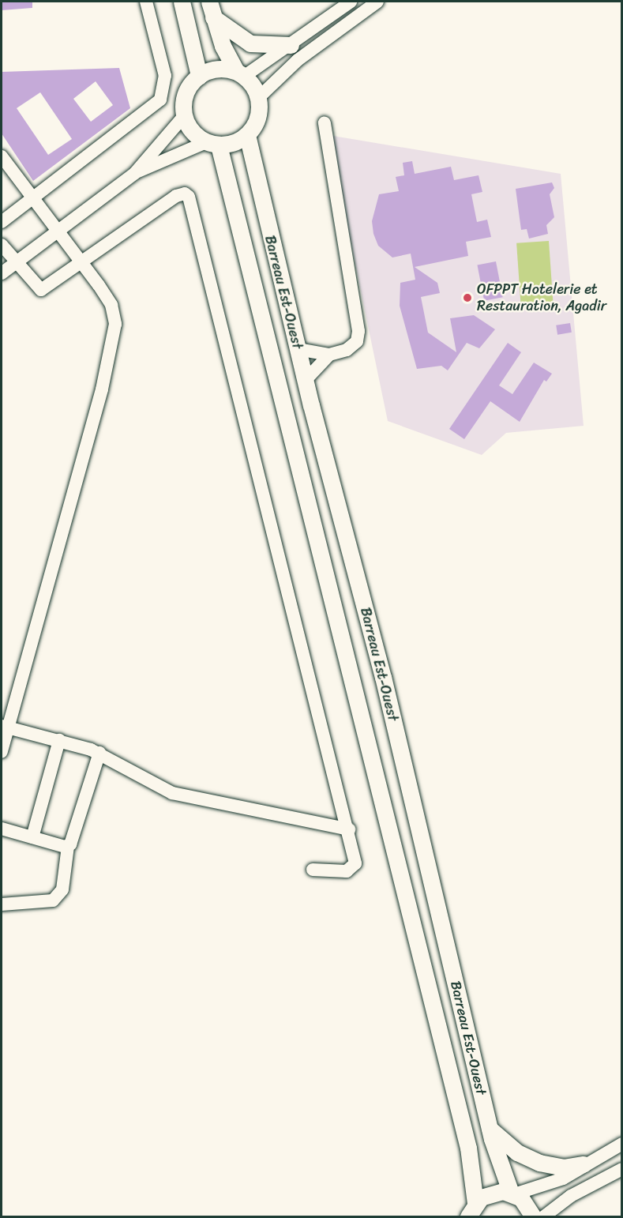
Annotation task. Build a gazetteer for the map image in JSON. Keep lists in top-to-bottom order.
{
  "streets": {
    "main road": ["Barreau Est-Ouest"]
  },
  "places": ["OFPPT Hotelerie et Restauration, Agadir"]
}
